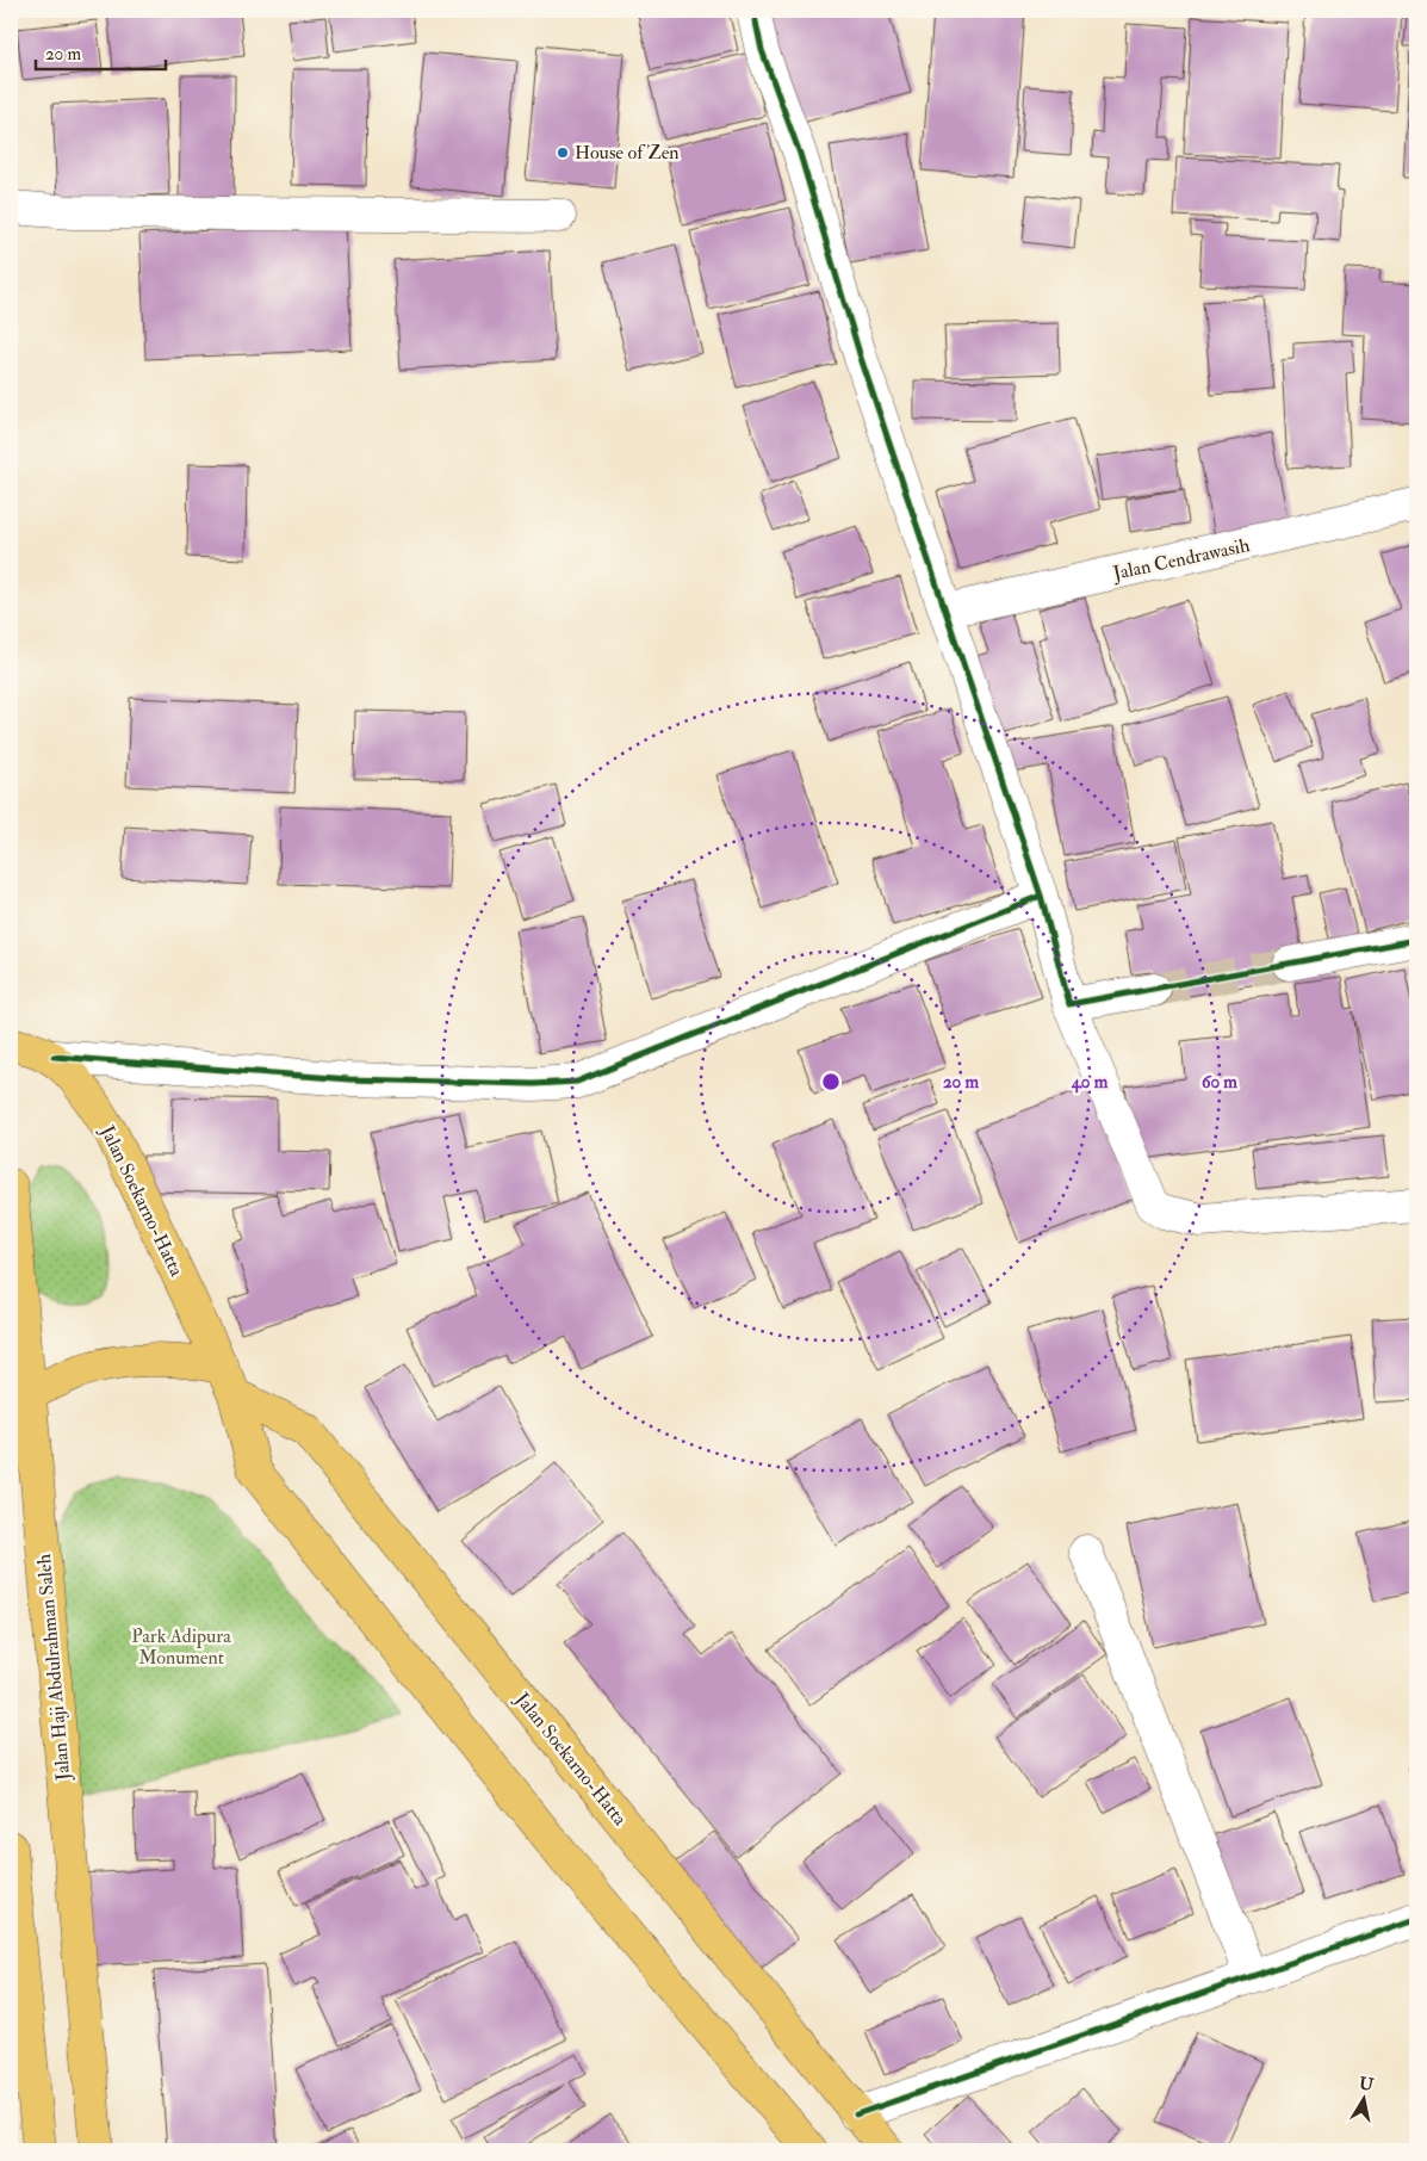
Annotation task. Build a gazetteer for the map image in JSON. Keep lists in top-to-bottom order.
{
  "streets": {
    "main road": ["Jalan Soekarno-Hatta", "Jalan Haji Abdulrahman Saleh"],
    "street": ["Jalan Cendrawasih"]
  },
  "parks": ["Park Adipura Monument"],
  "places": ["House of Zen"],
  "scale_bar": "20 m",
  "north": "top",
  "rings": ["20 m", "40 m", "60 m"]
}
